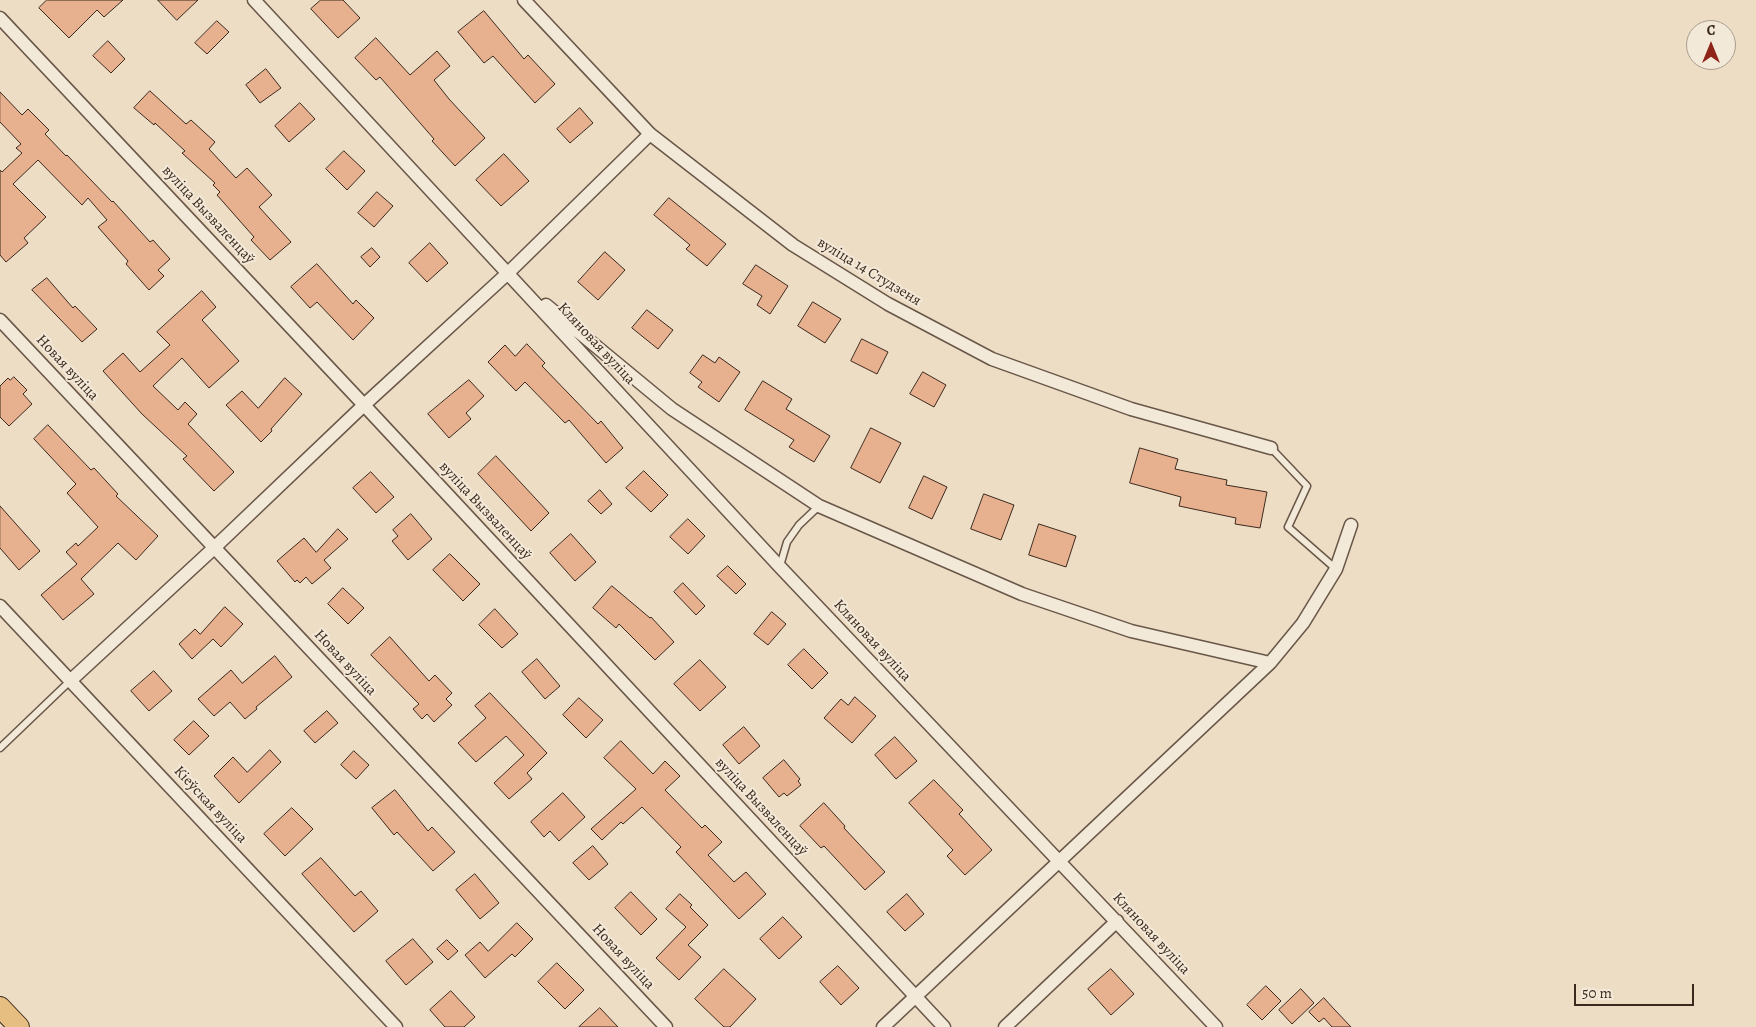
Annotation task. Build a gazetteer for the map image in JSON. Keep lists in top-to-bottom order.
{
  "streets": {
    "street": [
      "вуліца Вызваленцаў",
      "вуліца 14 Студзеня",
      "Кляновая вуліца",
      "Новая вуліца",
      "Кіеўская вуліца"
    ]
  },
  "scale_bar": "50 m",
  "north": "top"
}
